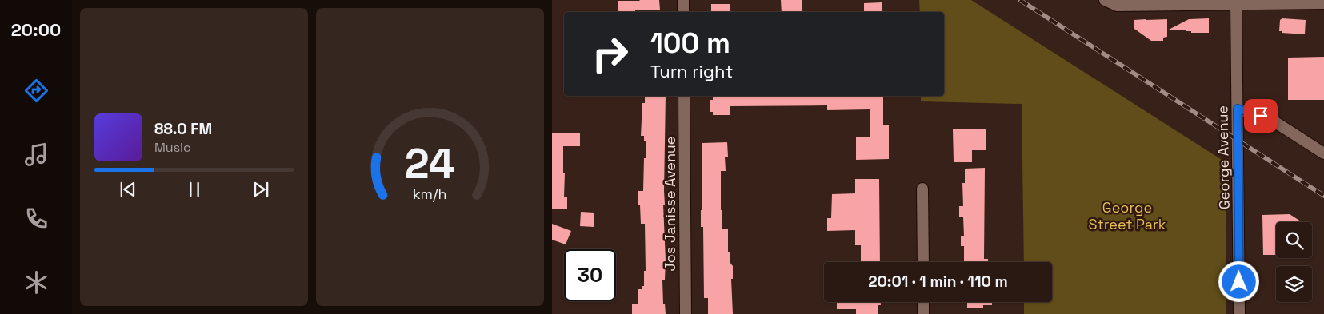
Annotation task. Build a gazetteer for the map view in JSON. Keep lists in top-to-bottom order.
{
  "streets": {
    "street": ["George Avenue", "Jos Janisse Avenue"]
  },
  "parks": ["George Street Park"],
  "page": {
    "tabs": "20:00",
    "turn": ["100 m", "Turn right"],
    "song": ["88.0 FM", "Music"],
    "limit": "30",
    "trip": "20:01 · 1 min · 110 m",
    "gauge": ["24", "km/h"]
  }
}
